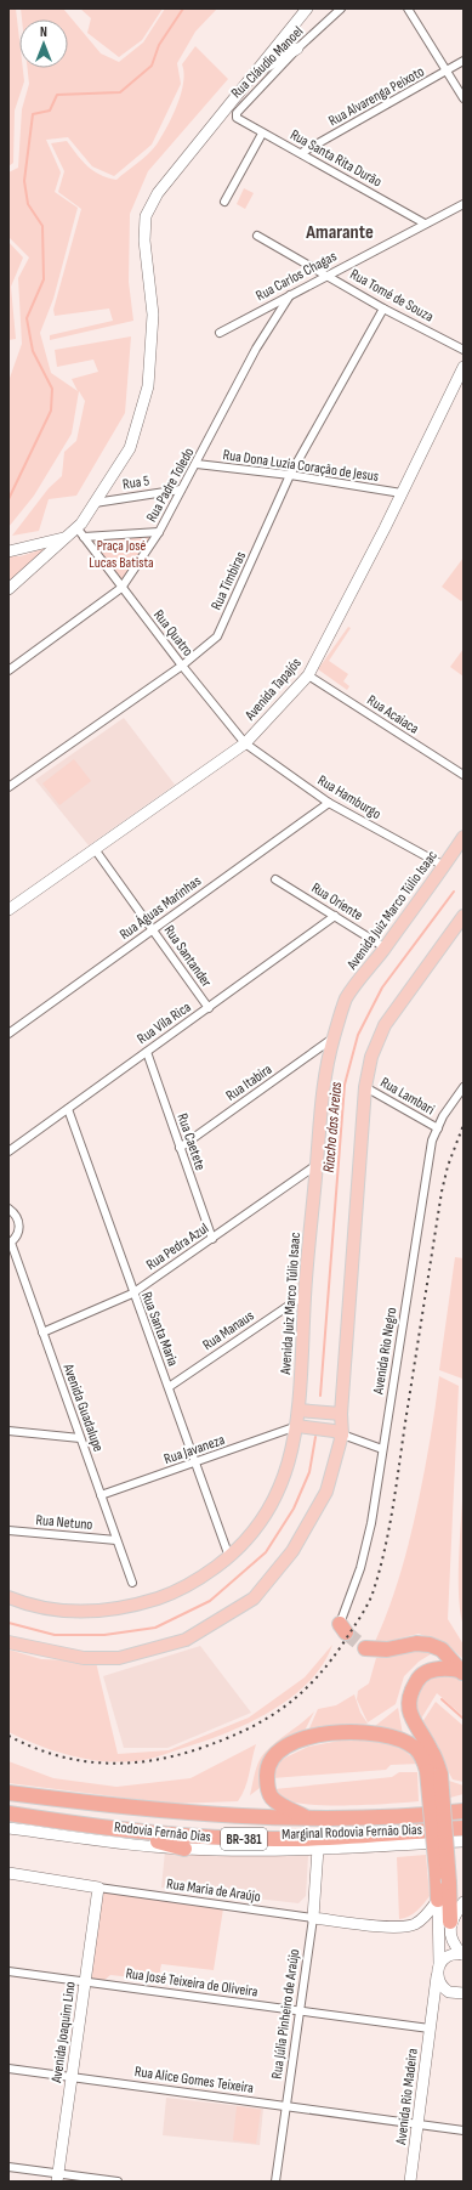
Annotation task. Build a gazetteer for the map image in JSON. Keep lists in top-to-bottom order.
{
  "streets": {
    "highway": ["Rodovia Fernão Dias", "BR-381"],
    "main road": [
      "Avenida Tapajós",
      "Avenida Juiz Marco Túlio Isaac",
      "Marginal Rodovia Fernão Dias",
      "Rua Maria de Araújo",
      "Rua Júlia Pinheiro de Araújo",
      "Avenida Joaquim Lino",
      "Avenida Rio Madeira"
    ],
    "street": [
      "Rua Cláudio Manoel",
      "Rua Alvarenga Peixoto",
      "Rua Santa Rita Durão",
      "Rua Carlos Chagas",
      "Rua Tomé de Souza",
      "Rua Dona Luzia Coração de Jesus",
      "Rua 5",
      "Rua Padre Toledo",
      "Rua Timbiras",
      "Rua Quatro",
      "Rua Acaiaca",
      "Rua Hamburgo",
      "Rua Oriente",
      "Rua Águas Marinhas",
      "Rua Santander",
      "Rua Vila Rica",
      "Rua Itabira",
      "Rua Lambari",
      "Rua Caetete",
      "Rua Pedra Azul",
      "Rua Santa Maria",
      "Rua Manaus",
      "Avenida Rio Negro",
      "Avenida Guadalupe",
      "Rua Javaneza",
      "Rua Netuno",
      "Rua José Teixeira de Oliveira",
      "Rua Alice Gomes Teixeira"
    ]
  },
  "crossings": [
    ["Rua Cláudio Manoel", "Rua Santa Rita Durão"],
    ["Rua Alvarenga Peixoto", "Rua Santa Rita Durão"],
    ["Rua Santa Rita Durão", "Rua Carlos Chagas"],
    ["Rua Carlos Chagas", "Rua Tomé de Souza"],
    ["Rua Carlos Chagas", "Rua Padre Toledo"],
    ["Rua Tomé de Souza", "Rua Timbiras"],
    ["Rua Dona Luzia Coração de Jesus", "Rua Padre Toledo"],
    ["Rua Dona Luzia Coração de Jesus", "Rua Timbiras"],
    ["Rua Dona Luzia Coração de Jesus", "Avenida Tapajós"],
    ["Rua 5", "Rua Padre Toledo"],
    ["Rua Padre Toledo", "Rua Quatro"],
    ["Rua Timbiras", "Rua Quatro"],
    ["Rua Quatro", "Avenida Tapajós"],
    ["Rua Quatro", "Rua Hamburgo"],
    ["Avenida Tapajós", "Rua Acaiaca"],
    ["Avenida Tapajós", "Rua Hamburgo"],
    ["Avenida Tapajós", "Rua Santander"],
    ["Rua Hamburgo", "Rua Águas Marinhas"],
    ["Rua Hamburgo", "Avenida Juiz Marco Túlio Isaac"],
    ["Rua Oriente", "Avenida Juiz Marco Túlio Isaac"],
    ["Rua Oriente", "Rua Vila Rica"],
    ["Rua Águas Marinhas", "Rua Santander"],
    ["Avenida Juiz Marco Túlio Isaac", "Rua Itabira"],
    ["Avenida Juiz Marco Túlio Isaac", "Rua Pedra Azul"],
    ["Avenida Juiz Marco Túlio Isaac", "Rua Santa Maria"],
    ["Avenida Juiz Marco Túlio Isaac", "Rua Manaus"],
    ["Avenida Juiz Marco Túlio Isaac", "Rua Javaneza"],
    ["Rua Santander", "Rua Vila Rica"],
    ["Rua Vila Rica", "Rua Caetete"],
    ["Rua Vila Rica", "Rua Santa Maria"],
    ["Rua Itabira", "Rua Caetete"],
    ["Rua Lambari", "Avenida Rio Negro"],
    ["Rua Caetete", "Rua Pedra Azul"],
    ["Rua Pedra Azul", "Rua Santa Maria"],
    ["Rua Pedra Azul", "Avenida Guadalupe"],
    ["Rua Santa Maria", "Rua Manaus"],
    ["Rua Santa Maria", "Rua Javaneza"],
    ["Avenida Guadalupe", "Rua Javaneza"],
    ["Avenida Guadalupe", "Rua Netuno"],
    ["Rodovia Fernão Dias", "BR-381"],
    ["Marginal Rodovia Fernão Dias", "Rua Júlia Pinheiro de Araújo"],
    ["Rua Maria de Araújo", "Rua Júlia Pinheiro de Araújo"],
    ["Rua Maria de Araújo", "Avenida Joaquim Lino"],
    ["Rua José Teixeira de Oliveira", "Rua Júlia Pinheiro de Araújo"],
    ["Rua José Teixeira de Oliveira", "Avenida Joaquim Lino"],
    ["Rua José Teixeira de Oliveira", "Avenida Rio Madeira"],
    ["Rua Júlia Pinheiro de Araújo", "Rua Alice Gomes Teixeira"],
    ["Avenida Joaquim Lino", "Rua Alice Gomes Teixeira"],
    ["Rua Alice Gomes Teixeira", "Avenida Rio Madeira"]
  ],
  "districts": ["Amarante"],
  "water": ["Riacho das Areias"],
  "parks": ["Praça José Lucas Batista"],
  "north": "top"
}
